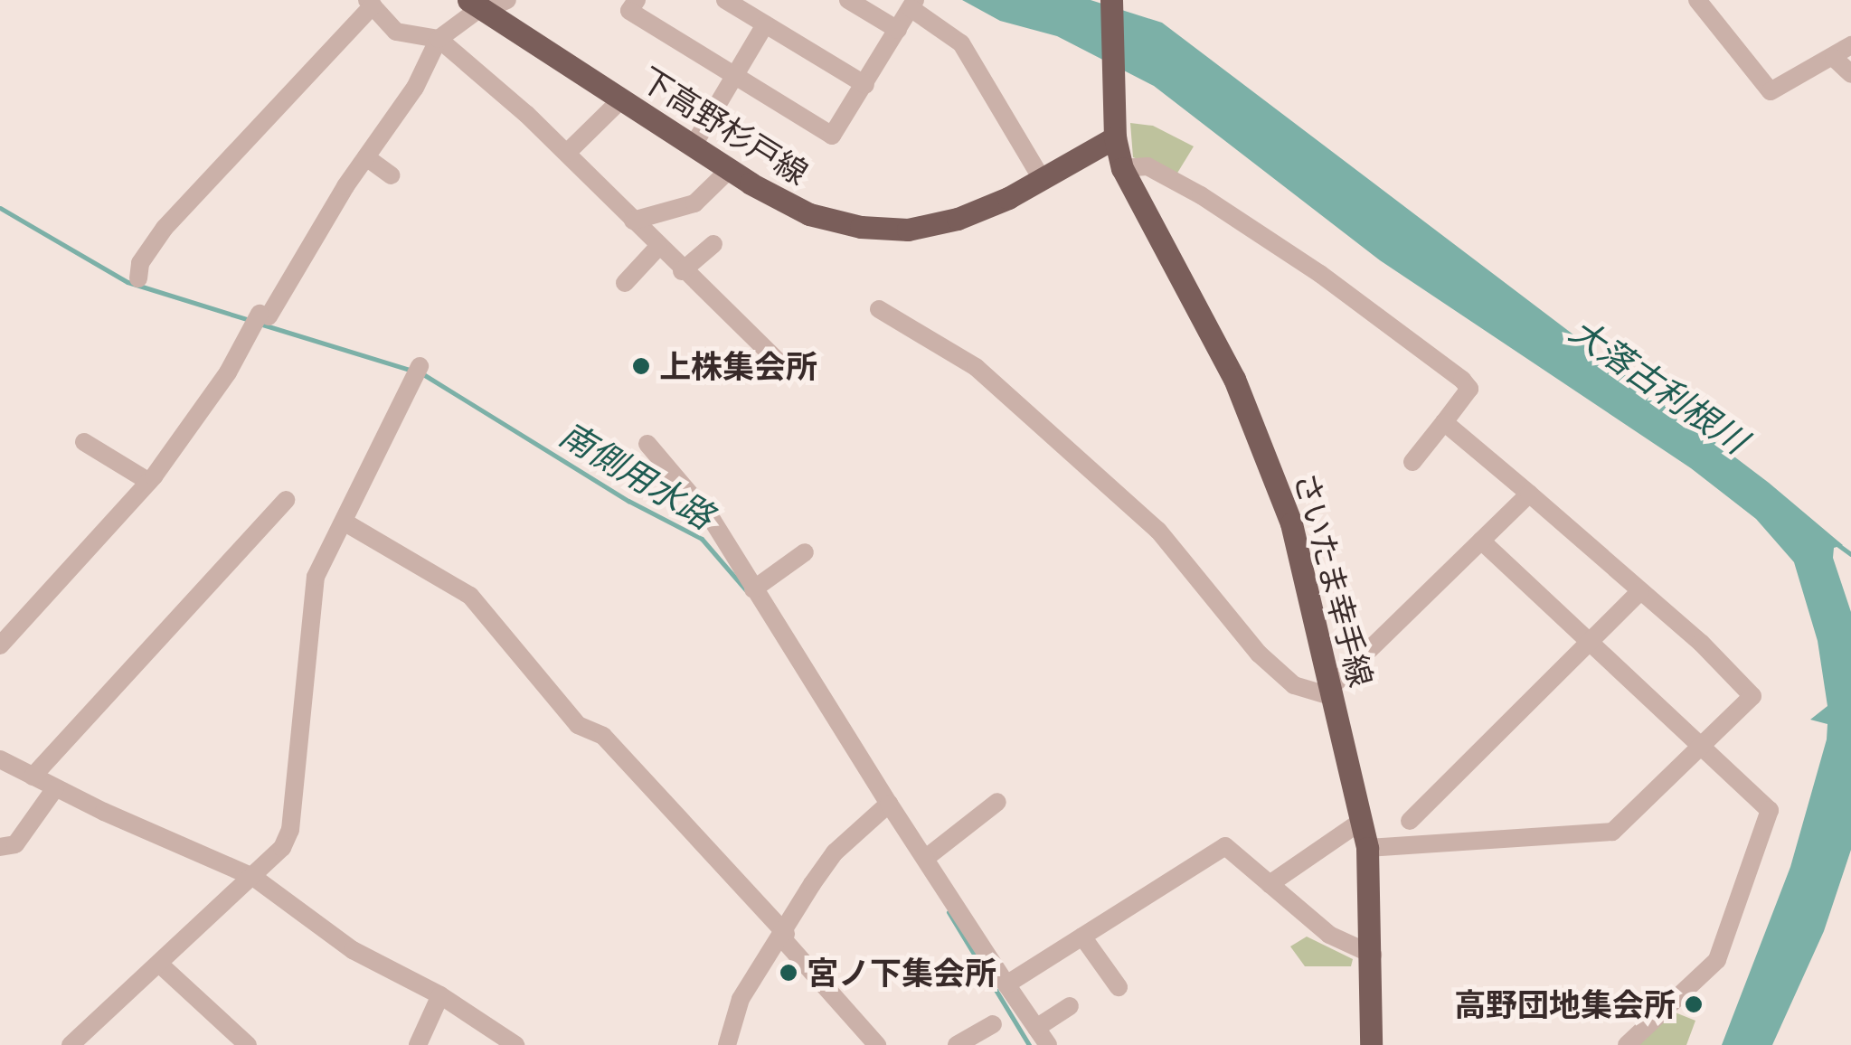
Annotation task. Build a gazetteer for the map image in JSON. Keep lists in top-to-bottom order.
{
  "streets": {
    "main road": ["下高野杉戸線", "さいたま幸手線"]
  },
  "crossings": [
    ["下高野杉戸線", "さいたま幸手線"]
  ],
  "water": ["大落古利根川", "南側用水路"],
  "places": ["上株集会所", "宮ノ下集会所", "高野団地集会所"]
}
